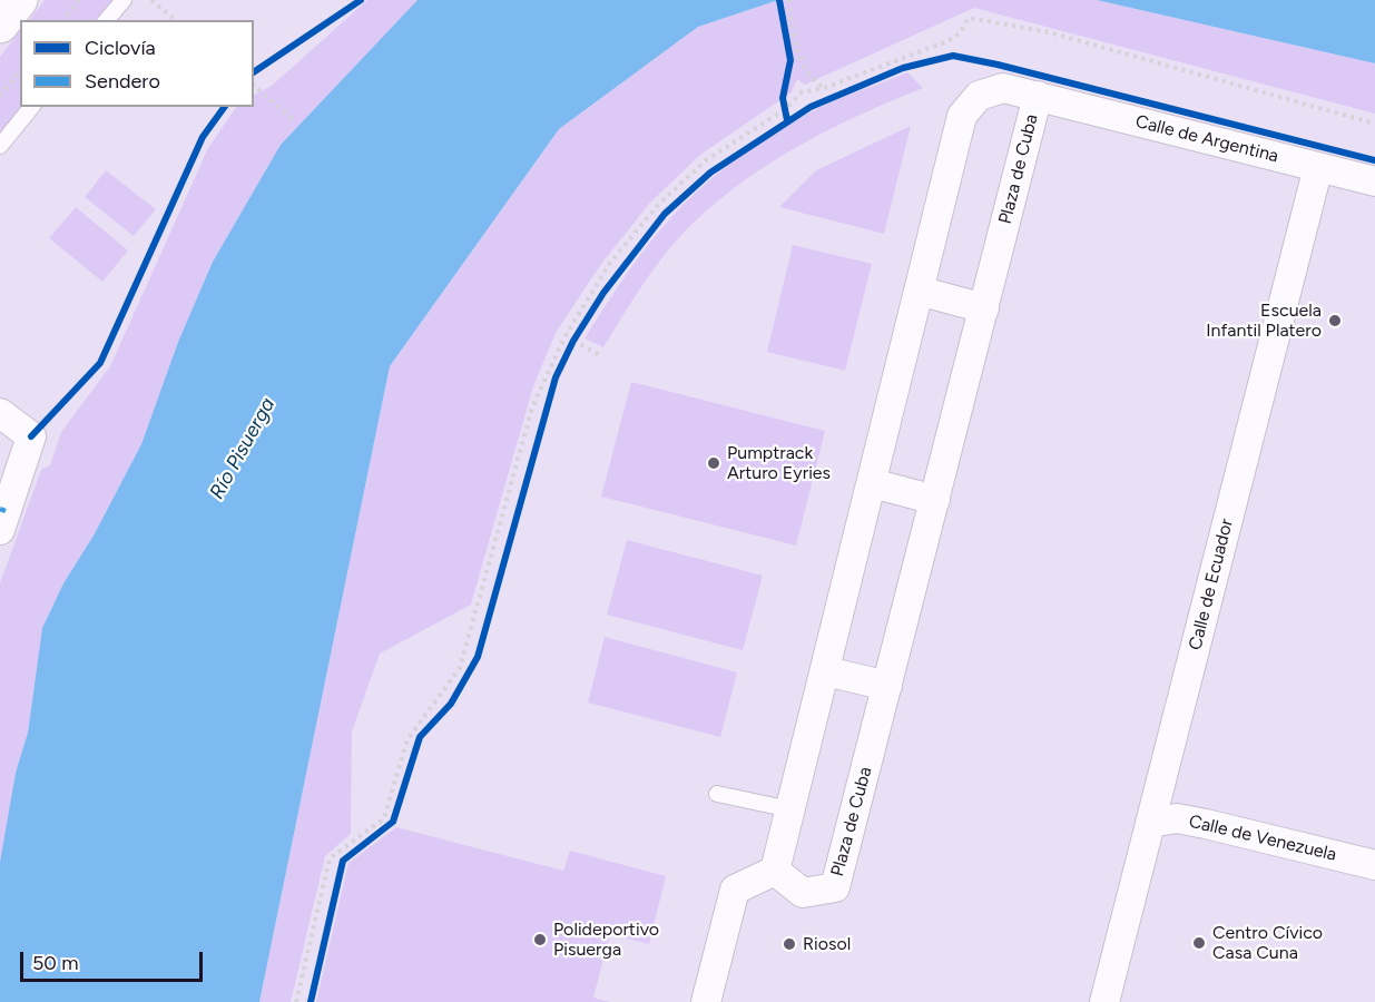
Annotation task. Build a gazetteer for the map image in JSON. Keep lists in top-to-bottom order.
{
  "streets": {
    "street": [
      "Calle de Argentina",
      "Plaza de Cuba",
      "Calle de Ecuador",
      "Calle de Venezuela"
    ]
  },
  "crossings": [
    ["Calle de Argentina", "Plaza de Cuba"],
    ["Calle de Argentina", "Calle de Ecuador"],
    ["Calle de Ecuador", "Calle de Venezuela"]
  ],
  "water": ["Río Pisuerga"],
  "places": [
    "Escuela Infantil Platero",
    "Pumptrack Arturo Eyries",
    "Polideportivo Pisuerga",
    "Centro Cívico Casa Cuna",
    "Riosol"
  ],
  "legend": ["Ciclovía", "Sendero"],
  "scale_bar": "50 m"
}
